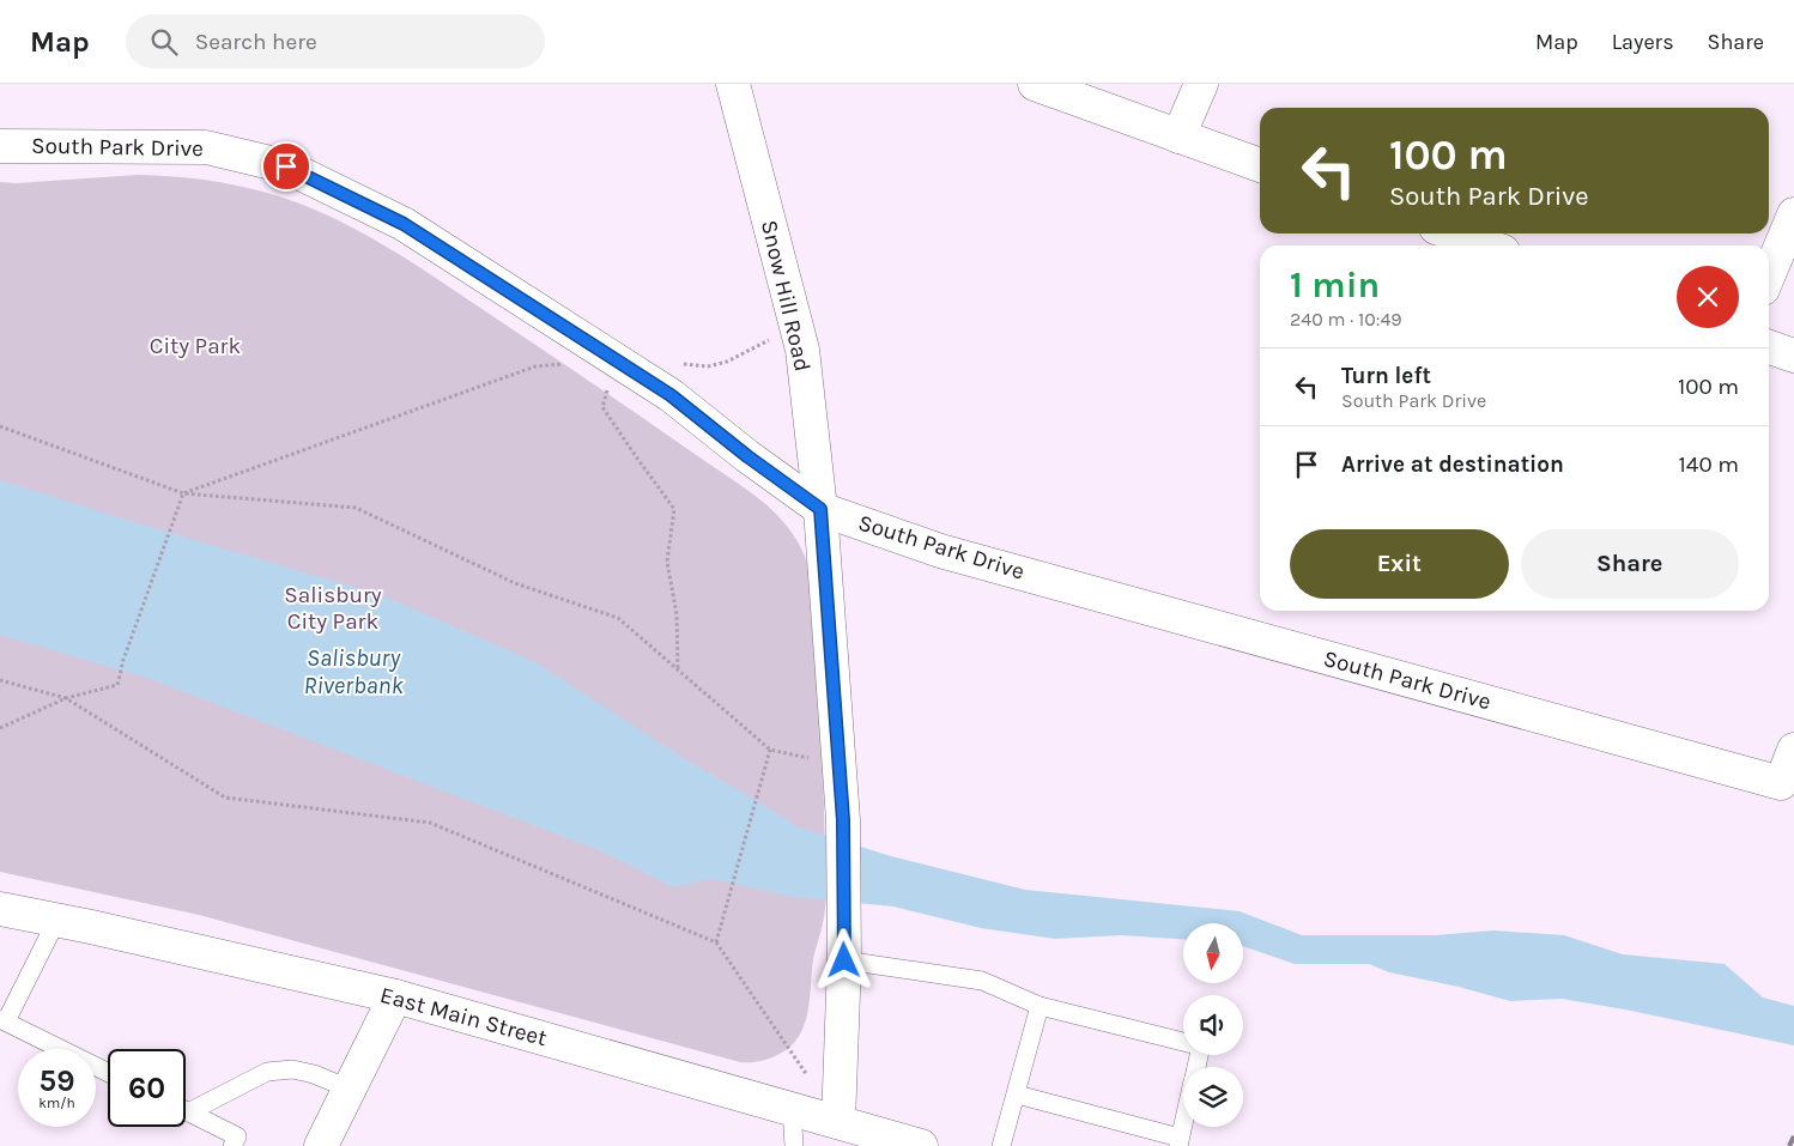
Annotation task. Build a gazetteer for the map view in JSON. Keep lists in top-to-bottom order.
{
  "streets": {
    "street": ["South Park Drive", "Snow Hill Road", "East Main Street"]
  },
  "crossings": [
    ["South Park Drive", "Snow Hill Road"],
    ["Snow Hill Road", "East Main Street"]
  ],
  "water": ["Salisbury Riverbank"],
  "parks": ["City Park", "Salisbury City Park"],
  "north": "bottom",
  "page": {
    "header": "Map",
    "search": "Search here",
    "nav": ["Map", "Layers", "Share"],
    "turn": ["100 m", "South Park Drive"],
    "heading": ["1 min", "240 m · 10:49"],
    "list": [
      {
        "name": "Turn left",
        "note": "South Park Drive",
        "value": "100 m"
      },
      {
        "name": "Arrive at destination",
        "value": "140 m"
      }
    ],
    "buttons": ["Exit", "Share"],
    "speed": "59 km/h",
    "limit": "60"
  }
}
